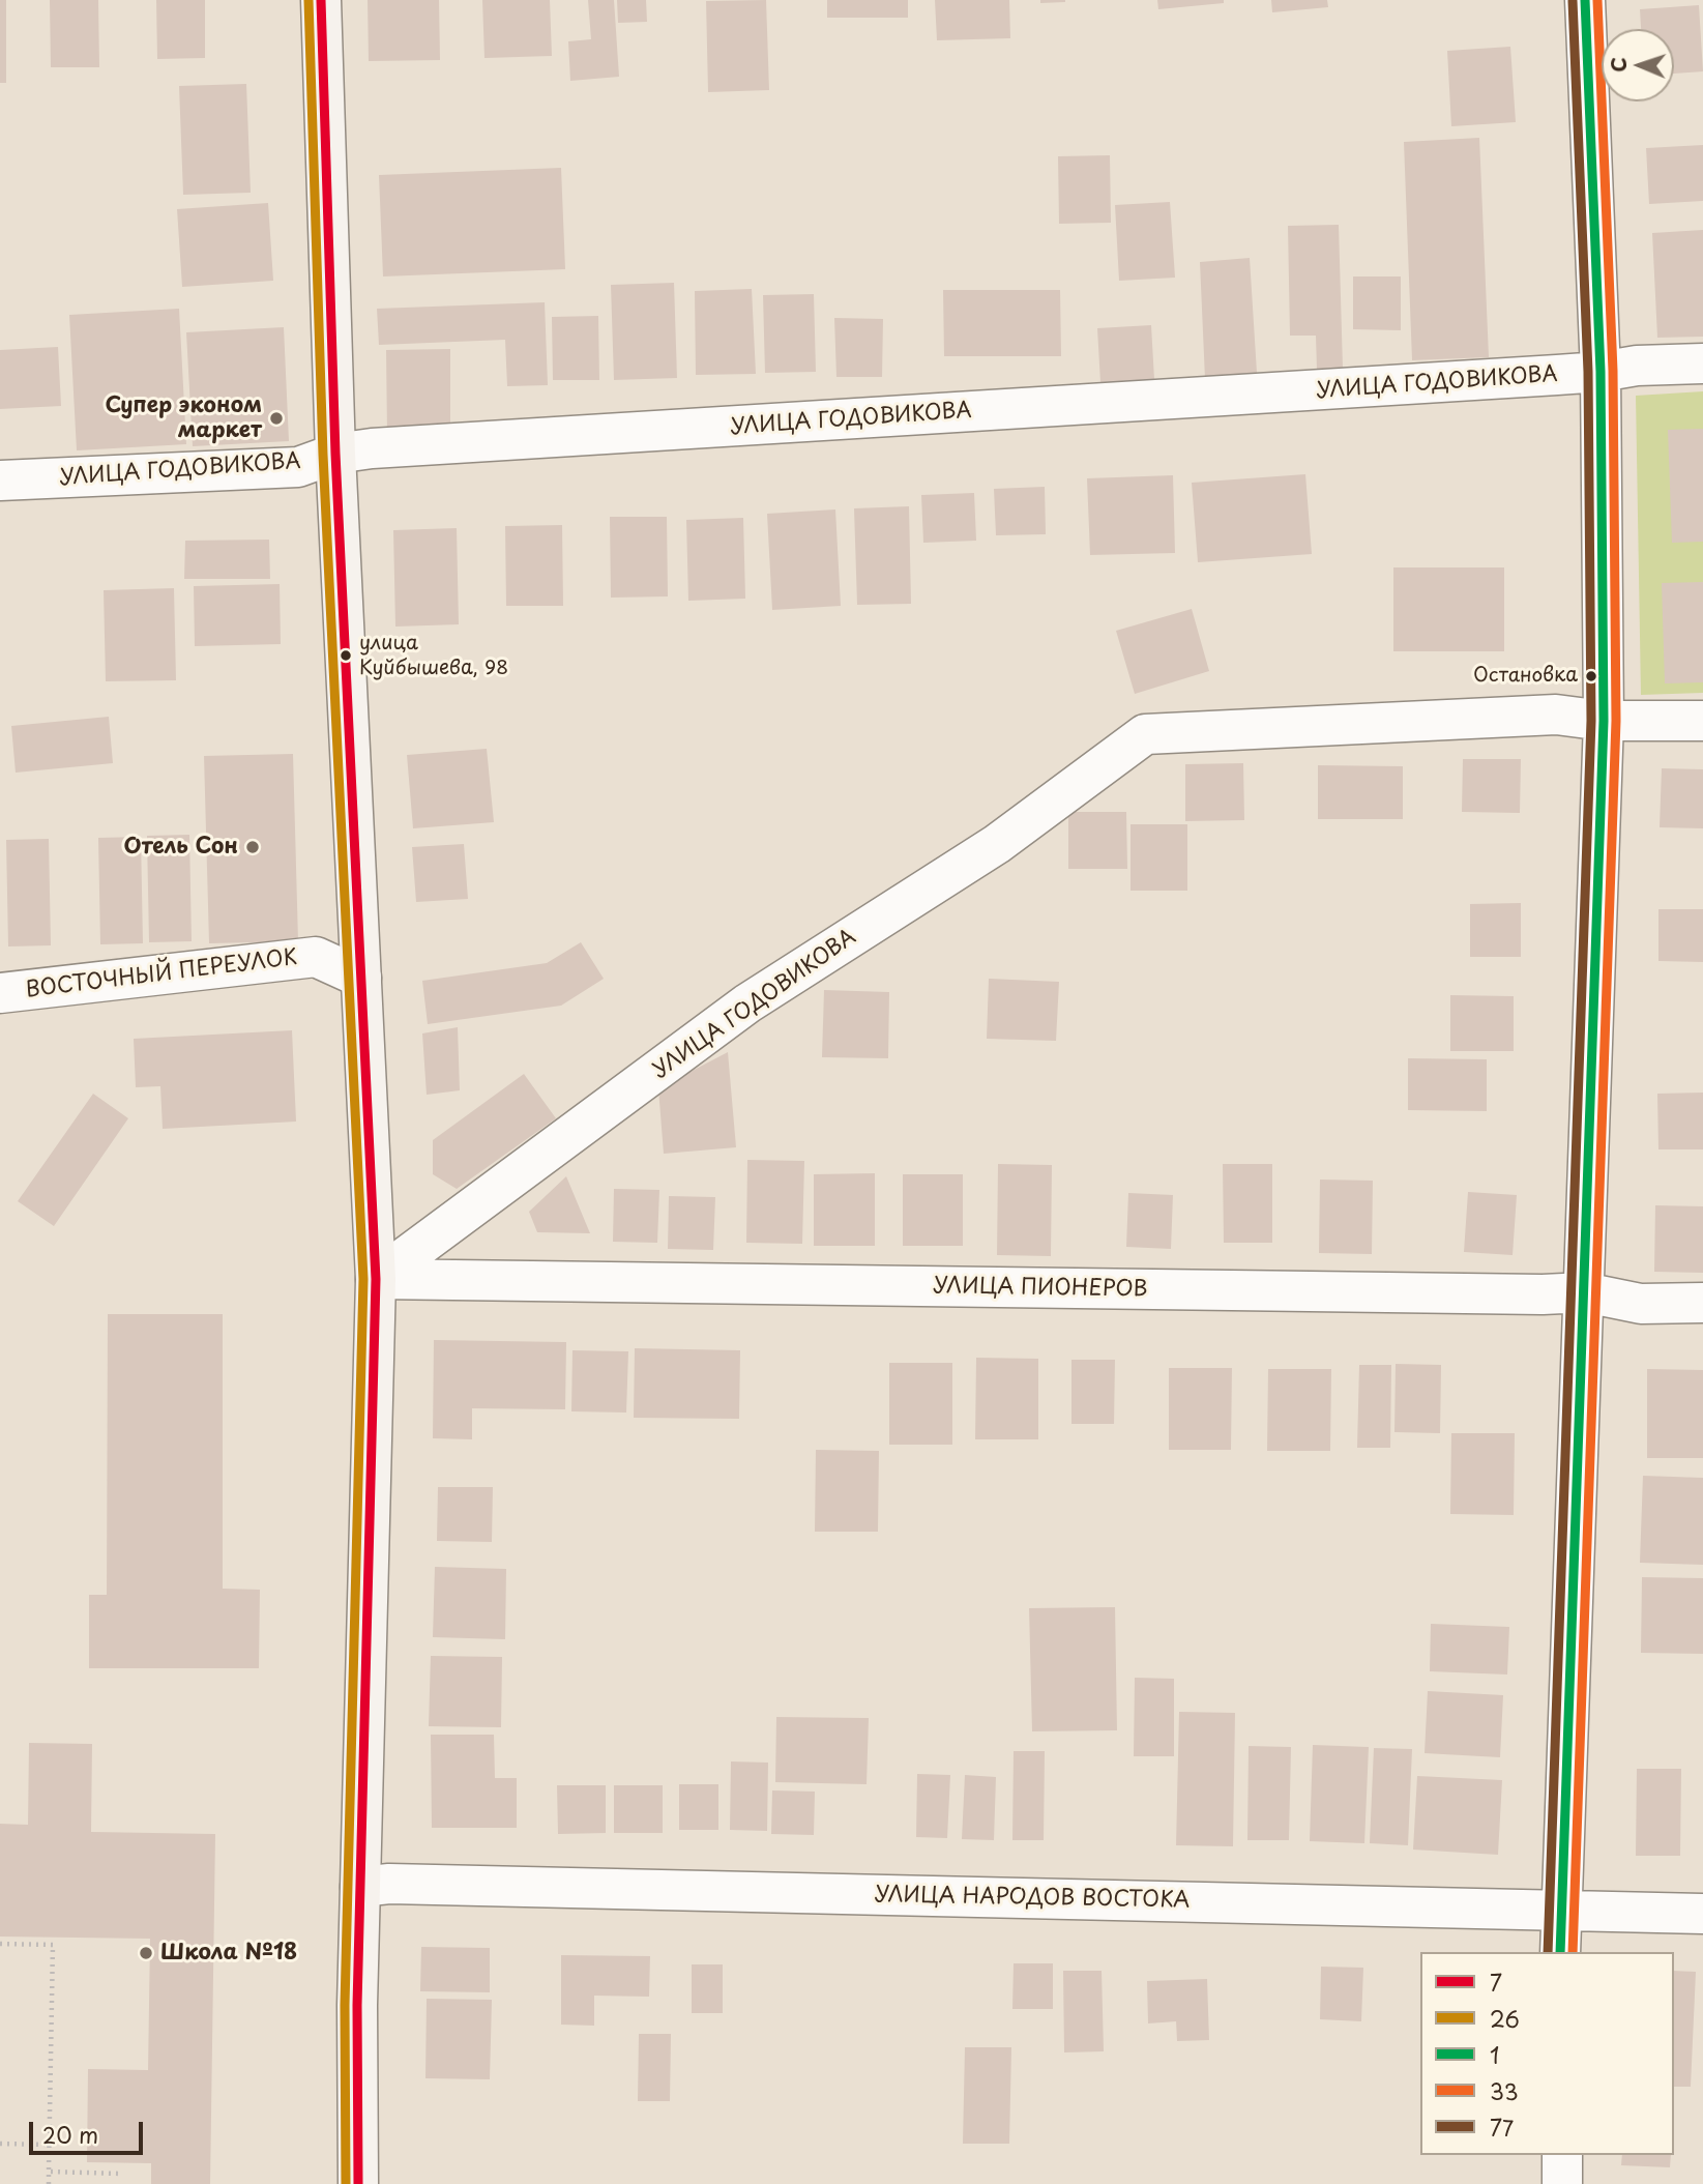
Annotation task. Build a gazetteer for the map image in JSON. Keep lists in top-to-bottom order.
{
  "streets": {
    "street": [
      "УЛИЦА ГОДОВИКОВА",
      "ВОСТОЧНЫЙ ПЕРЕУЛОК",
      "УЛИЦА ПИОНЕРОВ",
      "УЛИЦА НАРОДОВ ВОСТОКА"
    ]
  },
  "crossings": [
    ["УЛИЦА ГОДОВИКОВА", "УЛИЦА ПИОНЕРОВ"]
  ],
  "places": [
    "Супер эконом маркет",
    "улица Куйбышева, 98",
    "Остановка",
    "Отель Сон",
    "Школа №18"
  ],
  "lines": [
    "transit line 7",
    "transit line 26",
    "transit line 1",
    "transit line 33",
    "transit line 77"
  ],
  "legend": [
    "7",
    "26",
    "1",
    "33",
    "77"
  ],
  "scale_bar": "20 m",
  "north": "left"
}
